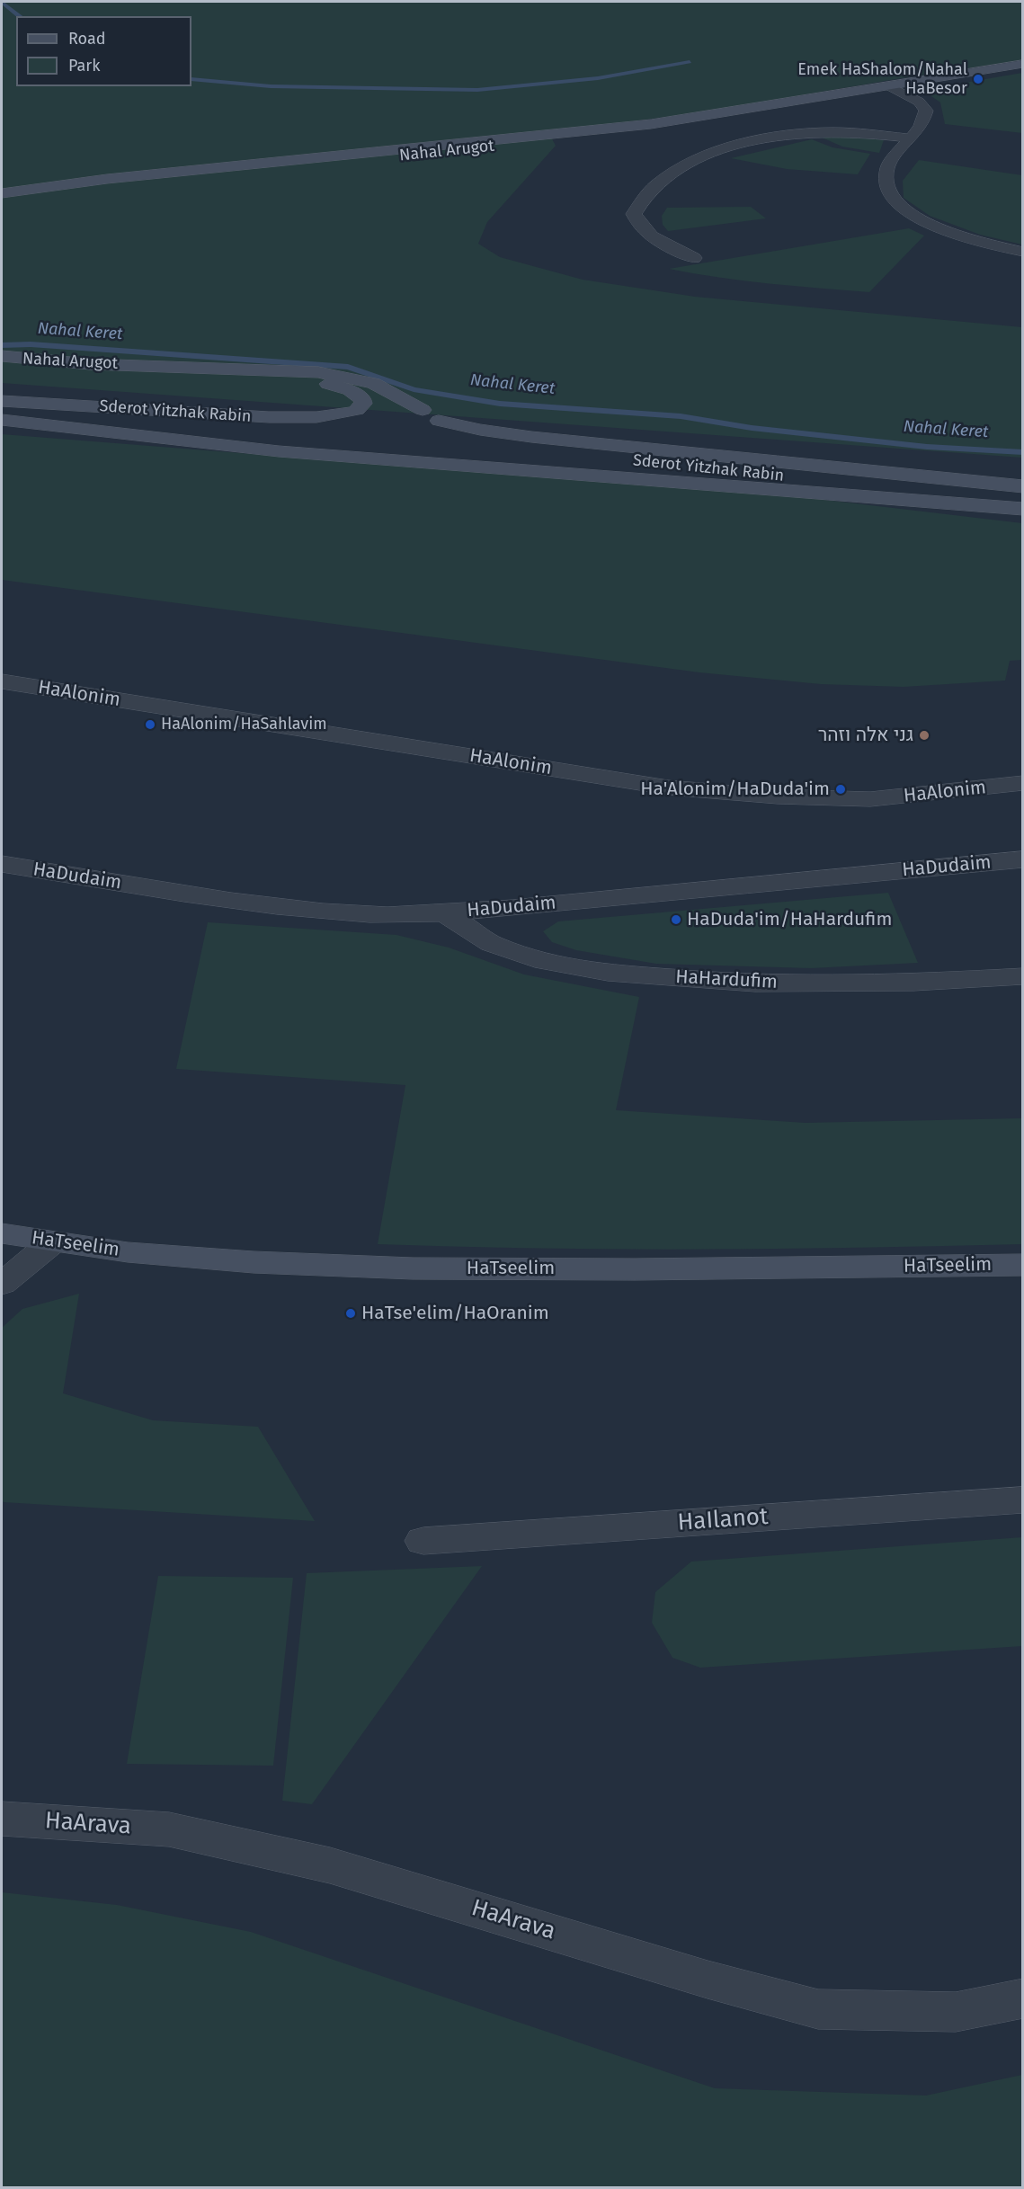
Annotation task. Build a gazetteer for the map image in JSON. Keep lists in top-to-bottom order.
{
  "streets": {
    "street": [
      "Nahal Arugot",
      "Sderot Yitzhak Rabin",
      "HaAlonim",
      "HaDudaim",
      "HaHardufim",
      "HaTseelim",
      "HaIlanot",
      "HaArava"
    ]
  },
  "crossings": [
    ["Nahal Arugot", "Sderot Yitzhak Rabin"],
    ["HaDudaim", "HaHardufim"]
  ],
  "water": ["Nahal Keret"],
  "places": [
    "Emek HaShalom/Nahal HaBesor",
    "HaAlonim/HaSahlavim",
    "גני אלה וזהר",
    "Ha'Alonim/HaDuda'im",
    "HaDuda'im/HaHardufim",
    "HaTse'elim/HaOranim"
  ],
  "legend": ["Road", "Park"]
}
